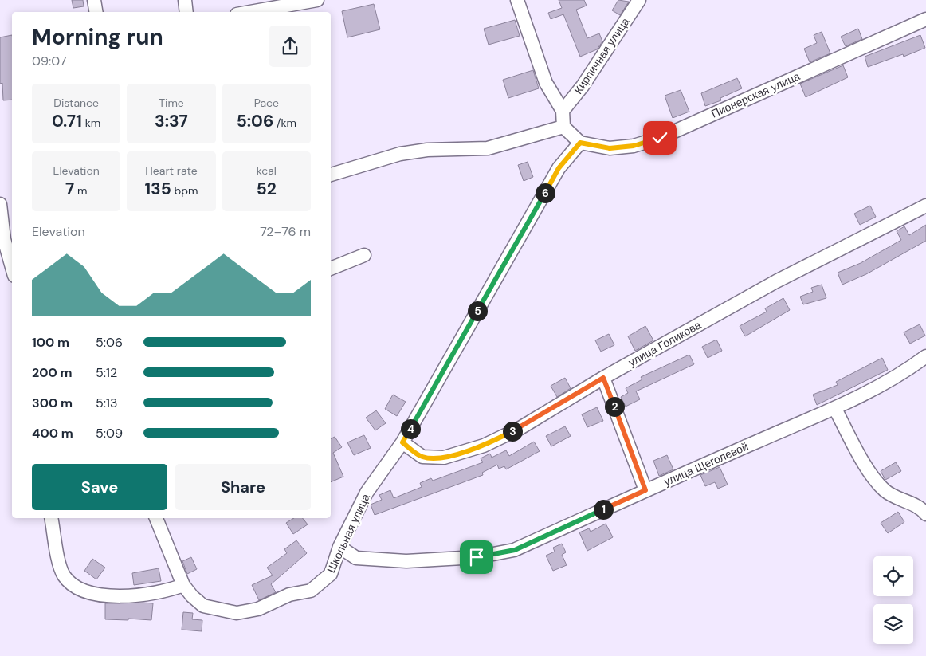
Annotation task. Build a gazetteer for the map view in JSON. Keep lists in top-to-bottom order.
{
  "streets": {
    "street": [
      "Кирпичная улица",
      "Пионерская улица",
      "улица Голикова",
      "улица Щеголевой",
      "Школьная улица"
    ]
  },
  "crossings": [
    ["Пионерская улица", "Школьная улица"],
    ["улица Голикова", "Школьная улица"],
    ["улица Щеголевой", "Школьная улица"]
  ],
  "page": {
    "heading": ["Morning run", "09:07"],
    "stats": [
      ["Distance", "0.71 km"],
      ["Time", "3:37"],
      ["Pace", "5:06 /km"],
      ["Elevation", "7 m"],
      ["Heart rate", "135 bpm"],
      ["kcal", "52"]
    ],
    "pins": [
      "6",
      "5",
      "2",
      "4",
      "3",
      "1"
    ],
    "chart": ["Elevation", "72–76 m"],
    "list": [
      {
        "name": "100 m",
        "note": "5:06"
      },
      {
        "name": "200 m",
        "note": "5:12"
      },
      {
        "name": "300 m",
        "note": "5:13"
      },
      {
        "name": "400 m",
        "note": "5:09"
      }
    ],
    "buttons": ["Save", "Share"]
  }
}
